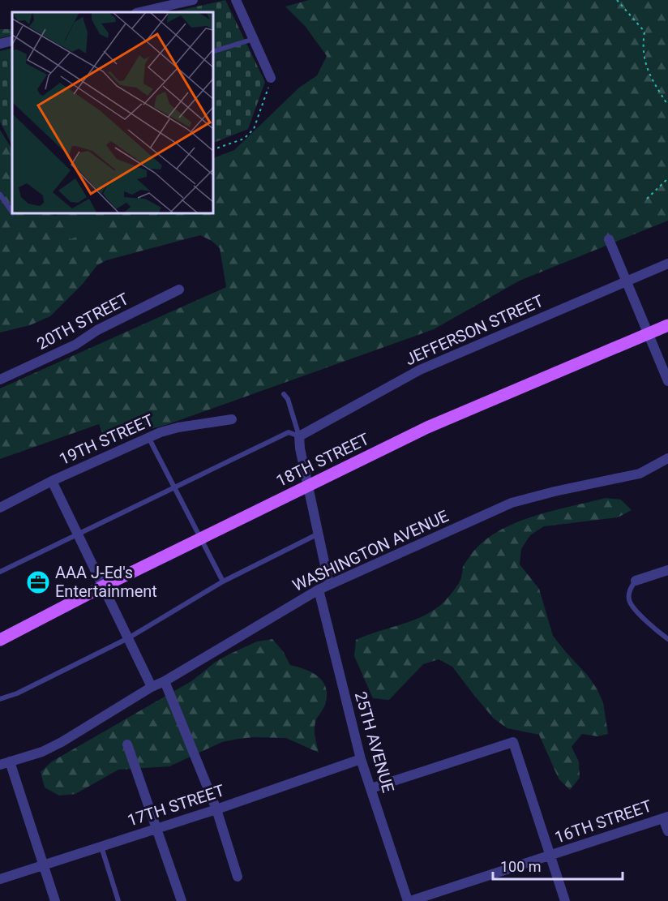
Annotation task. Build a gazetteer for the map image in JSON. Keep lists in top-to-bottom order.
{
  "streets": {
    "main road": ["18TH STREET"],
    "street": [
      "20TH STREET",
      "JEFFERSON STREET",
      "19TH STREET",
      "WASHINGTON AVENUE",
      "25TH AVENUE",
      "17TH STREET",
      "16TH STREET"
    ]
  },
  "crossings": [
    ["WASHINGTON AVENUE", "25TH AVENUE"],
    ["25TH AVENUE", "17TH STREET"],
    ["25TH AVENUE", "16TH STREET"]
  ],
  "places": {
    "office": ["AAA J-Ed's Entertainment"]
  },
  "scale_bar": "100 m"
}
